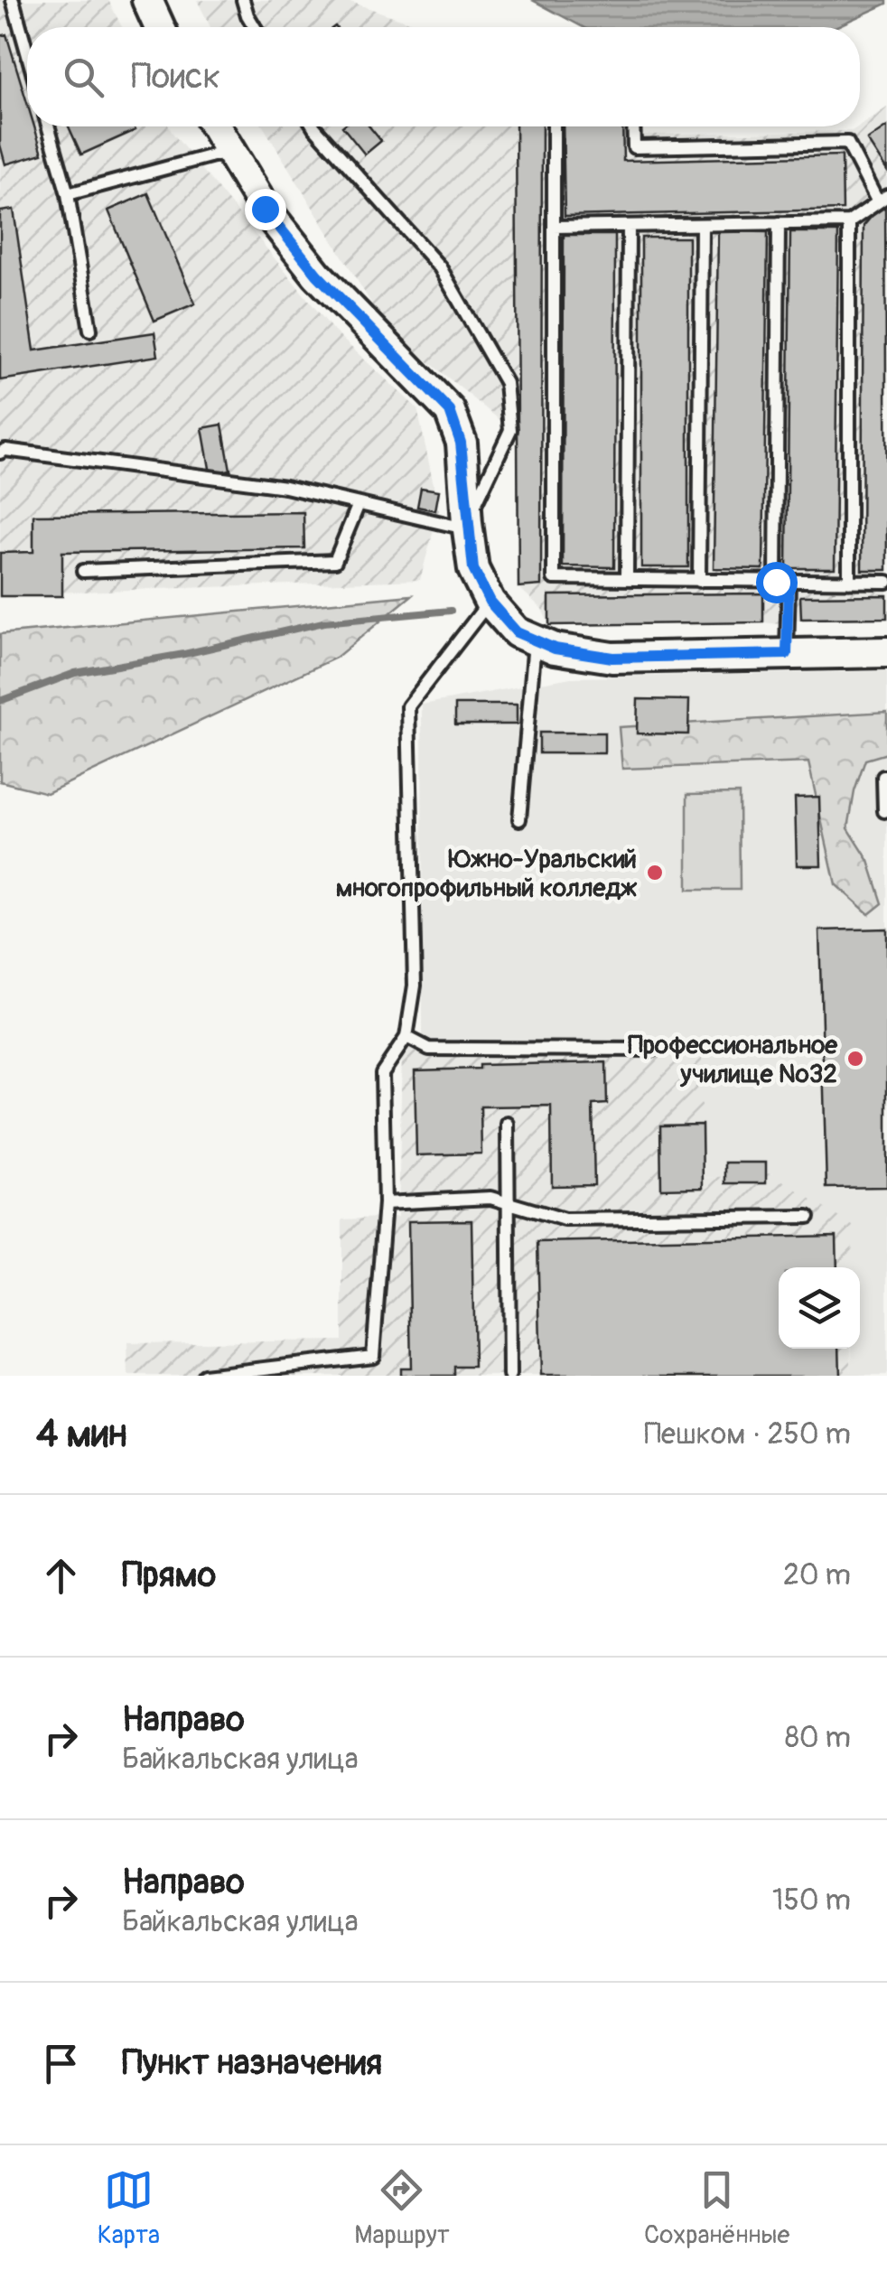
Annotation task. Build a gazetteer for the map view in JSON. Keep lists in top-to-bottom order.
{
  "places": ["Южно-Уральский многопрофильный колледж", "Профессиональное училище №32"],
  "page": {
    "search": "Поиск",
    "heading": ["4 мин", "Пешком · 250 m"],
    "list": [
      ["Прямо", "20 m"],
      ["Направо", "Байкальская улица", "80 m"],
      ["Направо", "Байкальская улица", "150 m"],
      "Пункт назначения"
    ],
    "nav": ["Карта", "Маршрут", "Сохранённые"]
  }
}
